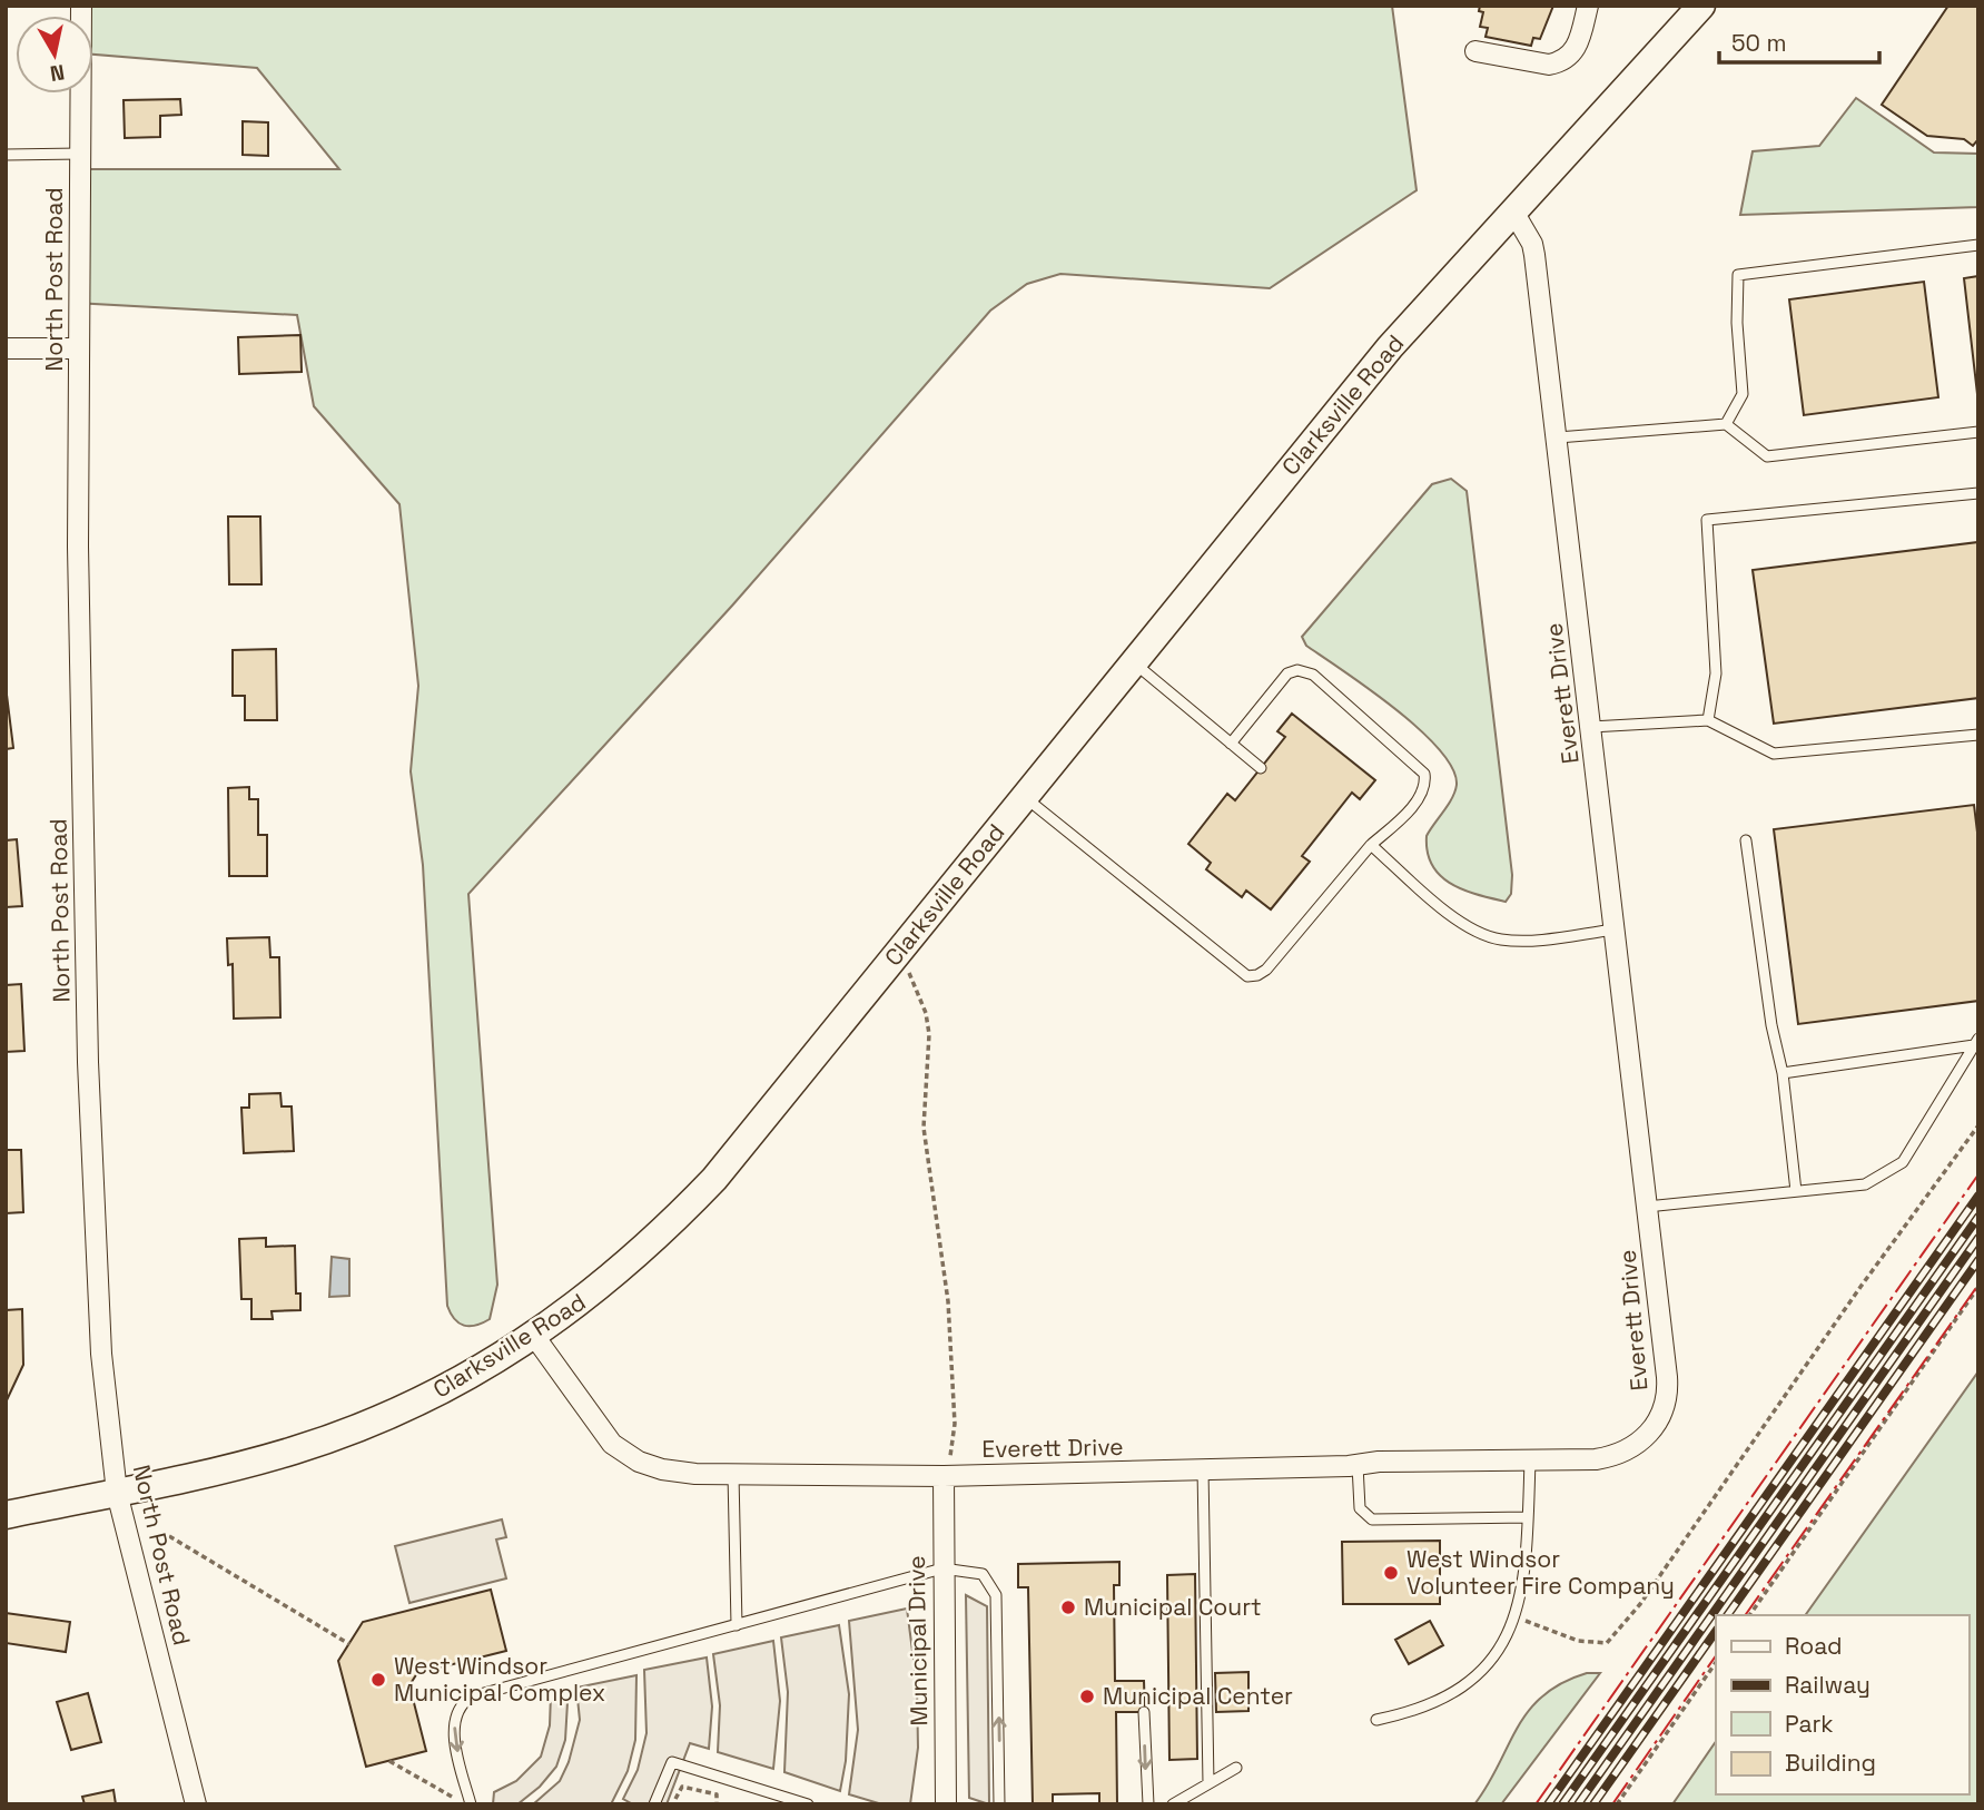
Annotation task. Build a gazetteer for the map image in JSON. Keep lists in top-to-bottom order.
{
  "streets": {
    "street": [
      "North Post Road",
      "Clarksville Road",
      "Everett Drive",
      "Municipal Drive"
    ]
  },
  "crossings": [
    ["North Post Road", "Clarksville Road"],
    ["Clarksville Road", "Everett Drive"],
    ["Everett Drive", "Municipal Drive"]
  ],
  "places": [
    "West Windsor Volunteer Fire Company",
    "Municipal Court",
    "West Windsor Municipal Complex",
    "Municipal Center"
  ],
  "legend": [
    "Road",
    "Railway",
    "Park",
    "Building"
  ],
  "scale_bar": "50 m",
  "north": "bottom"
}
